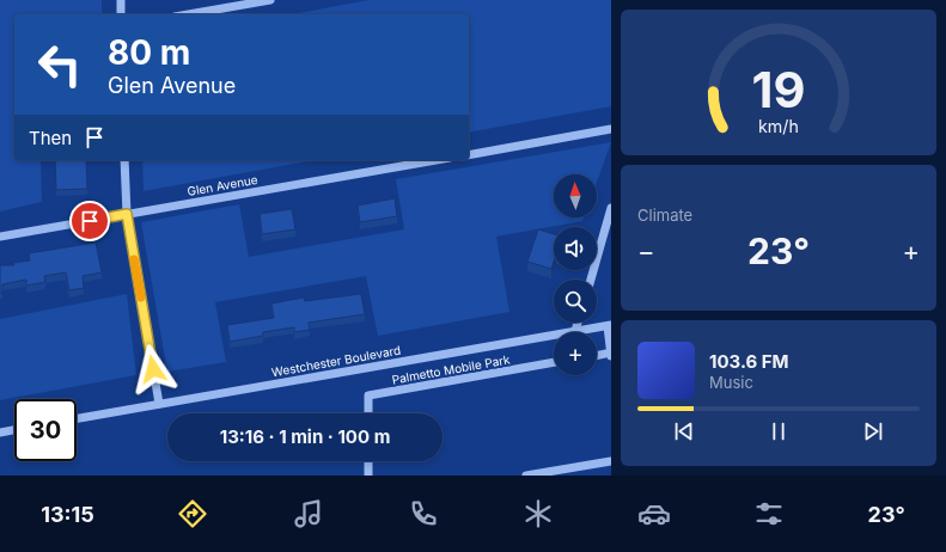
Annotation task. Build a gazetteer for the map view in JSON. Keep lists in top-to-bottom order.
{
  "streets": {
    "street": ["Glen Avenue", "Westchester Boulevard", "Palmetto Mobile Park"]
  },
  "north": "top",
  "page": {
    "turn": ["80 m", "Glen Avenue"],
    "then": "Then",
    "tile": "Climate",
    "map_buttons": "+",
    "heat": ["−", "23°", "+"],
    "song": ["103.6 FM", "Music"],
    "limit": "30",
    "trip": "13:16 · 1 min · 100 m",
    "tabs": ["13:15", "23°"],
    "gauge": ["19", "km/h"]
  }
}
